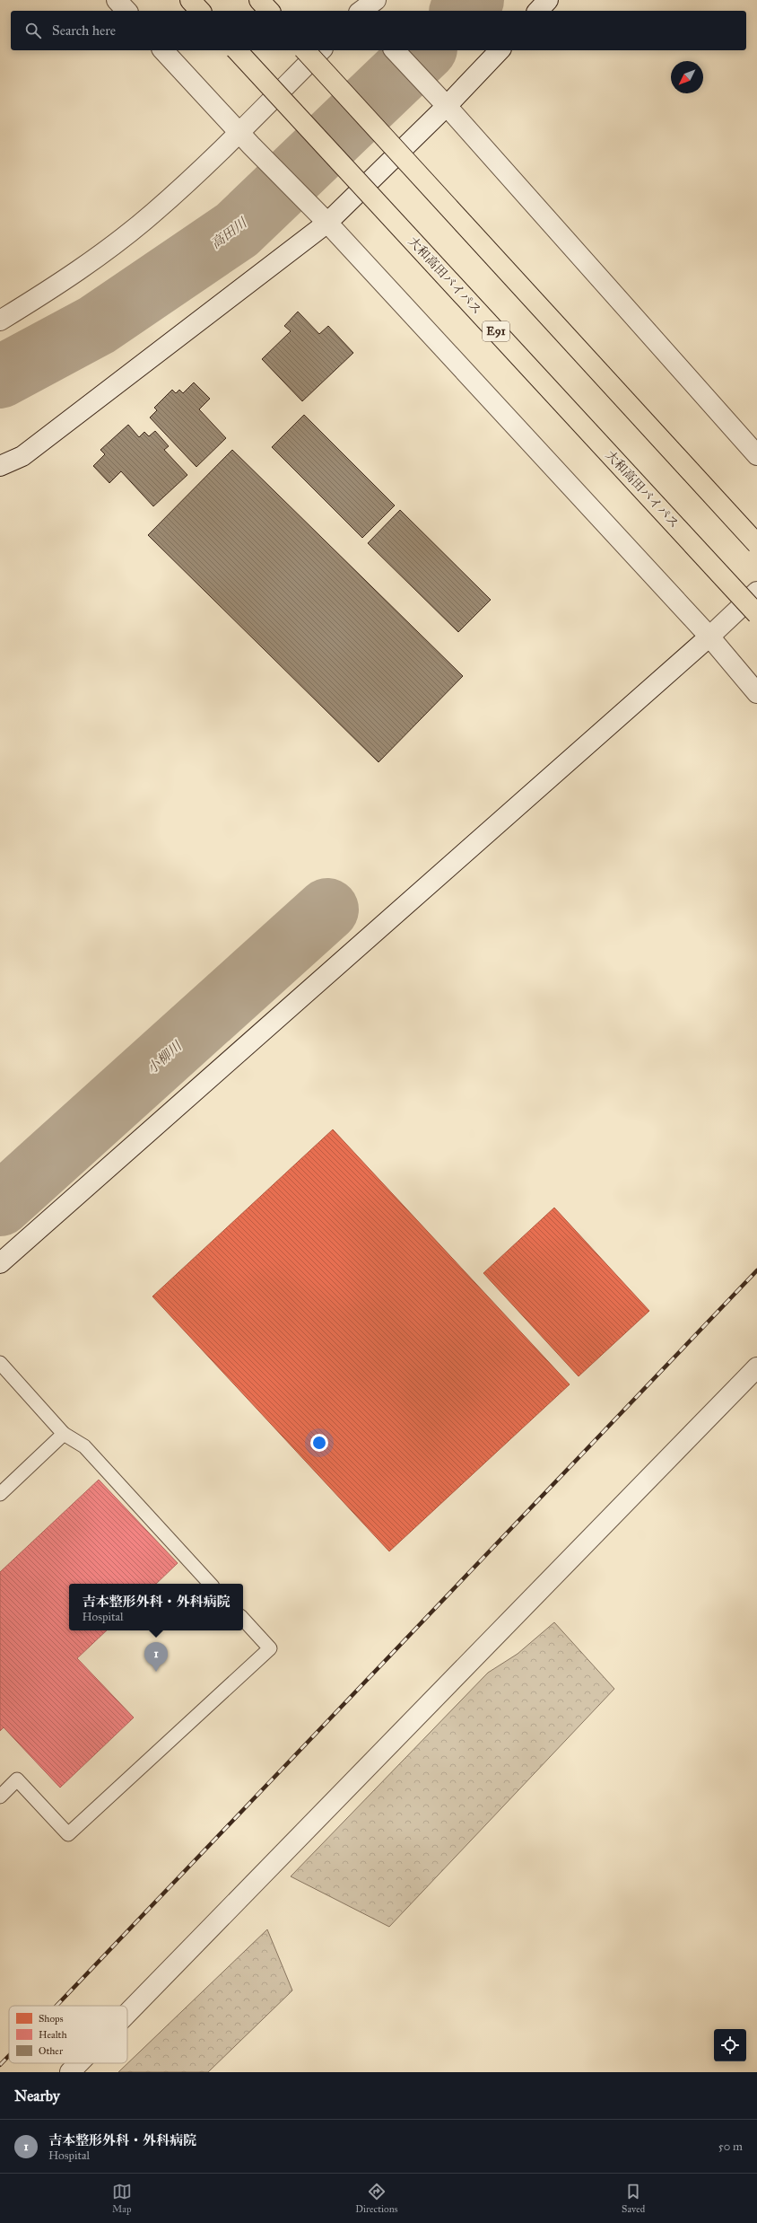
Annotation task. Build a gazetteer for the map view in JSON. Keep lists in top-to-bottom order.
{
  "streets": {
    "highway": ["大和高田バイパス", "E91"]
  },
  "water": ["高田川", "小柳川"],
  "legend": ["Shops", "Health", "Other"],
  "north": "bottom left",
  "page": {
    "search": "Search here",
    "popup": ["吉本整形外科・外科病院", "Hospital"],
    "pins": "1",
    "heading": "Nearby",
    "list": [
      {
        "mark": "1",
        "name": "吉本整形外科・外科病院",
        "note": "Hospital",
        "value": "50 m"
      }
    ],
    "nav": ["Map", "Directions", "Saved"]
  }
}
